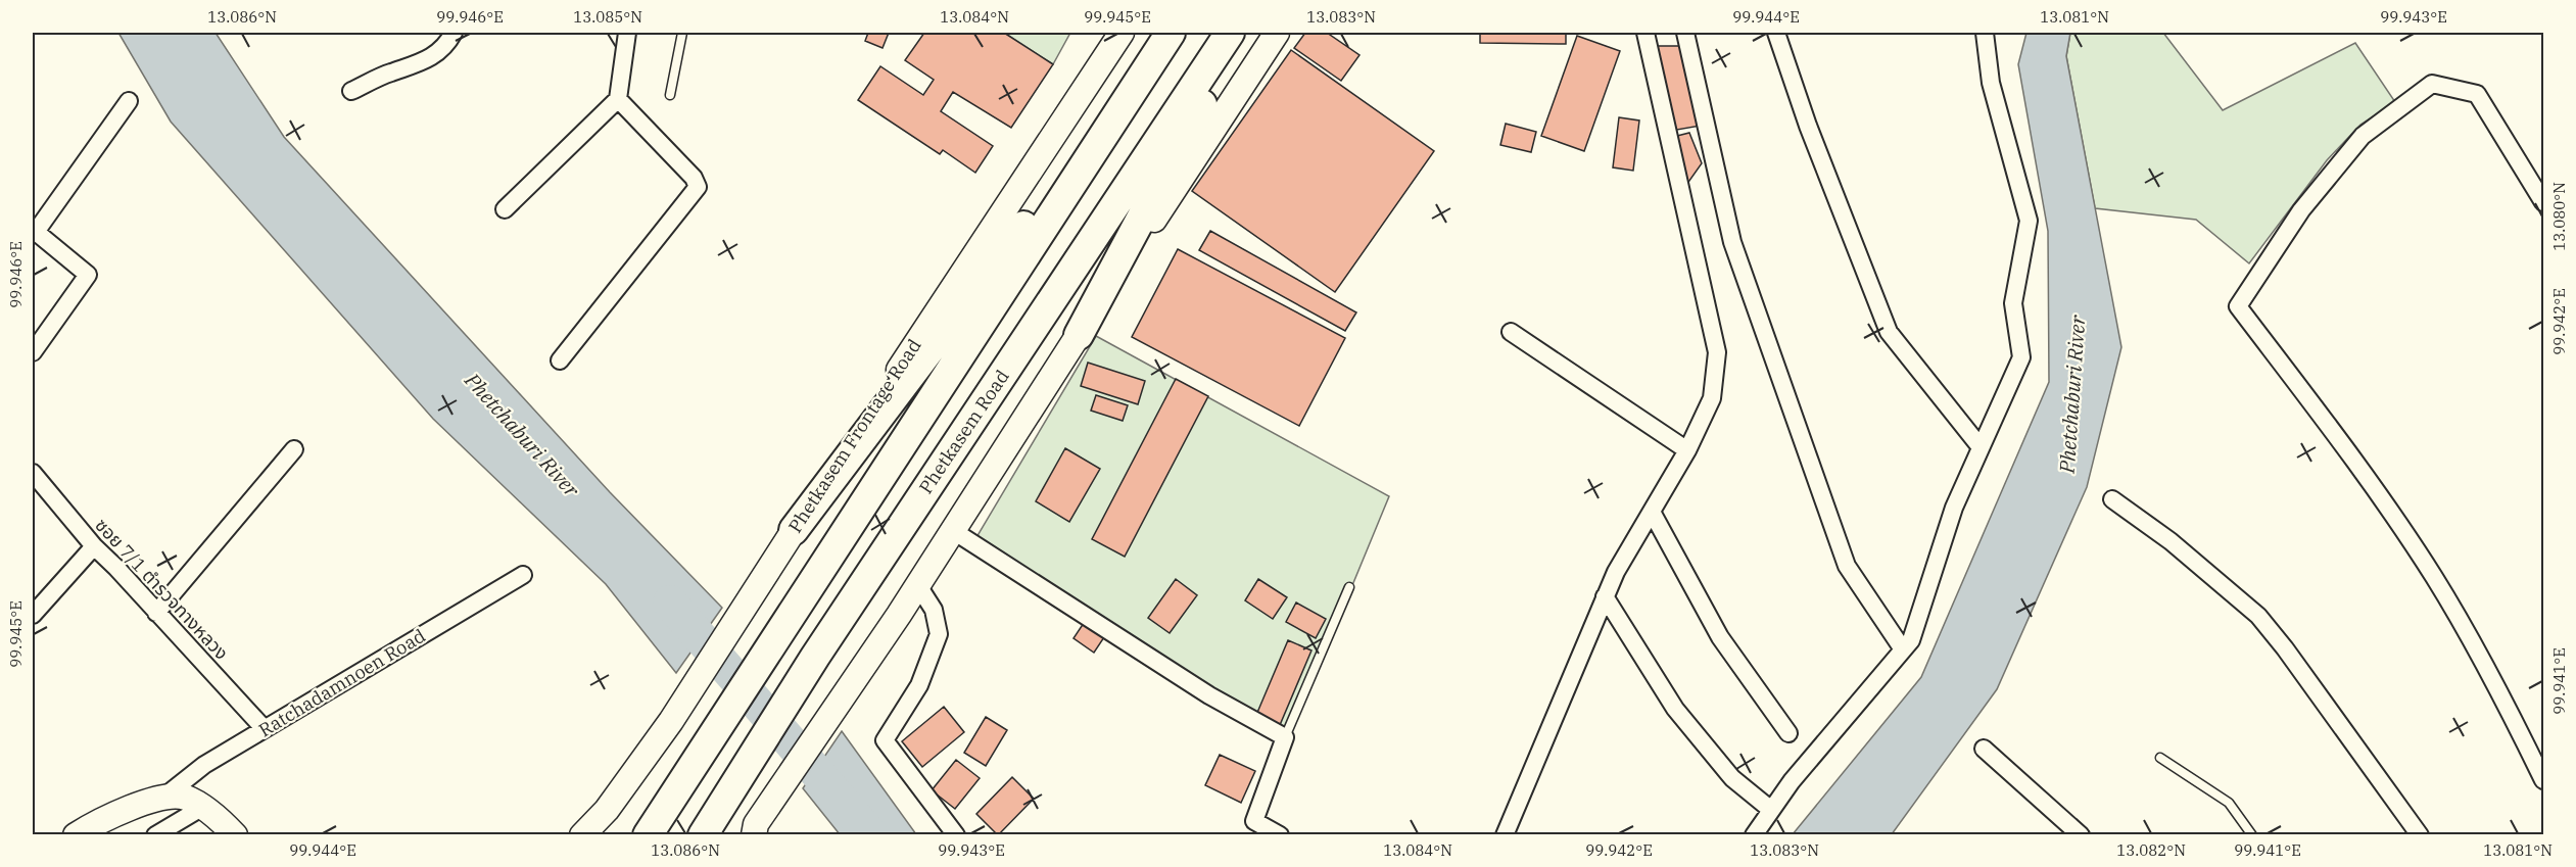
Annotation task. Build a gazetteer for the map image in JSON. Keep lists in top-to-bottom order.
{
  "streets": {
    "highway": ["Phetkasem Road"],
    "main road": ["Phetkasem Frontage Road", "Ratchadamnoen Road"],
    "street": ["ซอย 7/1 ตำรวจทางหลวง"]
  },
  "crossings": [
    ["ซอย 7/1 ตำรวจทางหลวง", "Ratchadamnoen Road"]
  ],
  "water": ["Phetchaburi River"],
  "coordinates": [
    "13.086°N",
    "99.946°E",
    "13.085°N",
    "13.084°N",
    "99.945°E",
    "13.083°N",
    "99.944°E",
    "13.081°N",
    "99.943°E",
    "13.080°N",
    "99.942°E",
    "99.941°E",
    "13.082°N"
  ]
}
